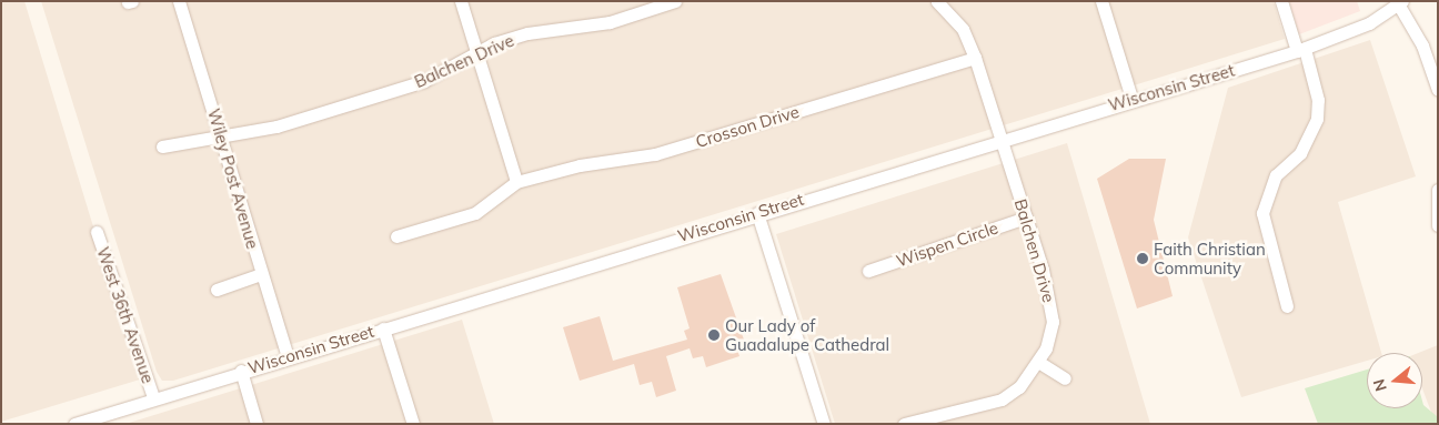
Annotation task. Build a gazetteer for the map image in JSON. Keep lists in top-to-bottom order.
{
  "streets": {
    "street": [
      "Balchen Drive",
      "Wisconsin Street",
      "Crosson Drive",
      "Wiley Post Avenue",
      "Wispen Circle",
      "West 36th Avenue"
    ]
  },
  "crossings": [
    ["Balchen Drive", "Wisconsin Street"],
    ["Balchen Drive", "Crosson Drive"],
    ["Balchen Drive", "Wiley Post Avenue"],
    ["Balchen Drive", "Wispen Circle"],
    ["Wisconsin Street", "Wiley Post Avenue"],
    ["Wisconsin Street", "West 36th Avenue"]
  ],
  "places": ["Faith Christian Community", "Our Lady of Guadalupe Cathedral"],
  "north": "left"
}
